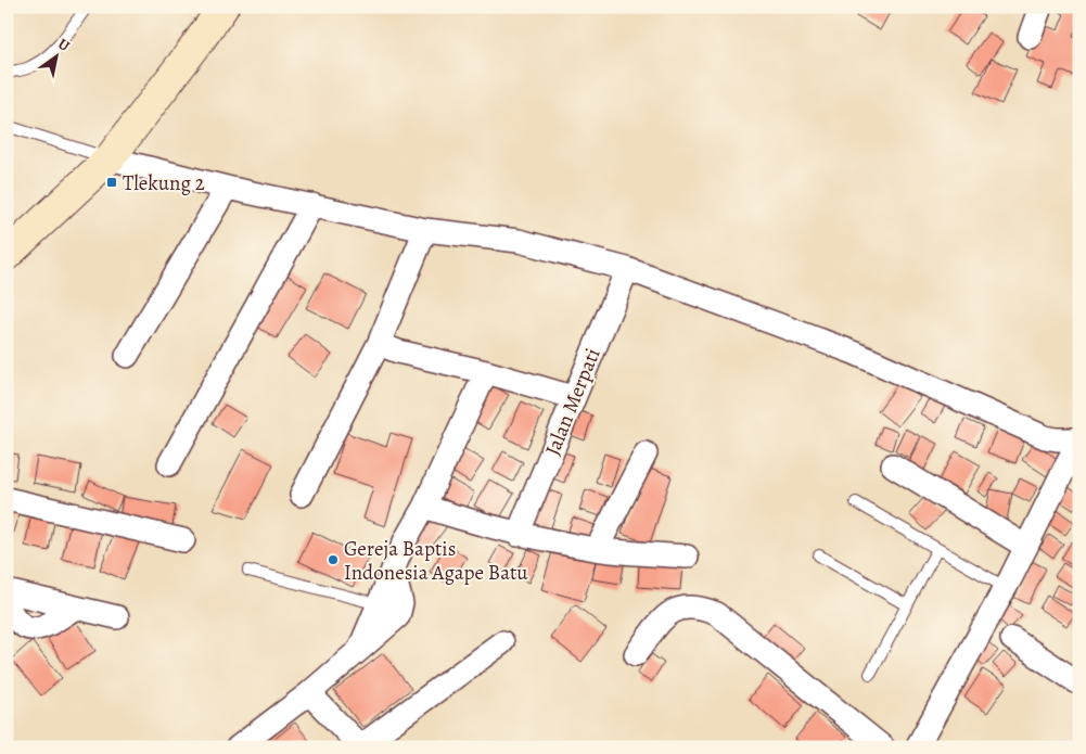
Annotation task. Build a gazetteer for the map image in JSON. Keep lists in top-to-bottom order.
{
  "streets": {
    "street": ["Jalan Merpati"]
  },
  "places": {
    "transit": ["Tlekung 2"],
    "other": ["Gereja Baptis Indonesia Agape Batu"]
  },
  "north": "top right"
}
